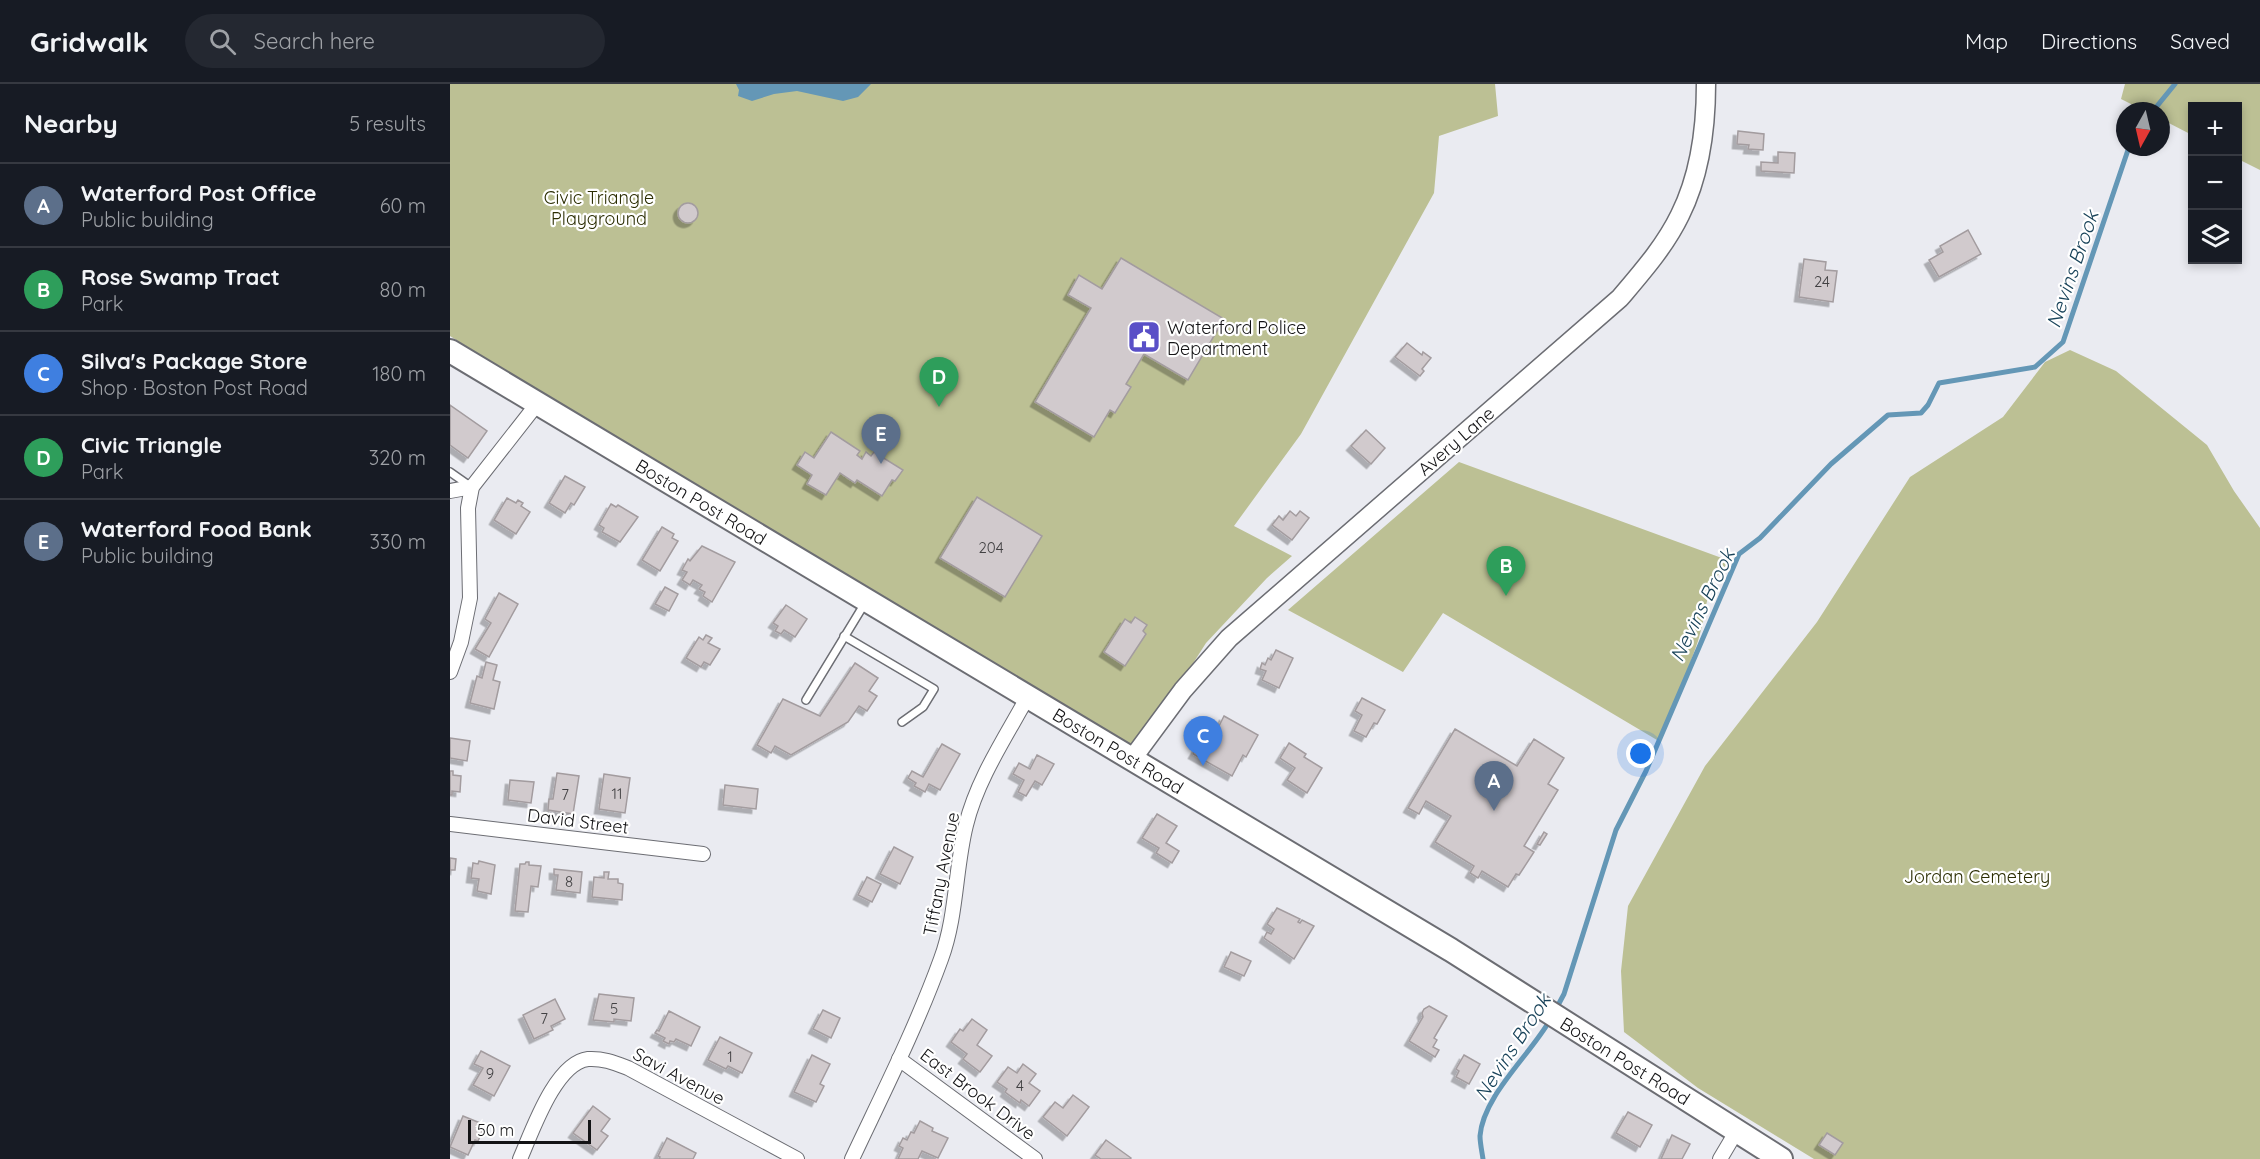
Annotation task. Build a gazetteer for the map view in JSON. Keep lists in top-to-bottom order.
{
  "streets": {
    "main road": ["Boston Post Road"],
    "street": [
      "Avery Lane",
      "David Street",
      "Tiffany Avenue",
      "Savi Avenue",
      "East Brook Drive"
    ]
  },
  "crossings": [
    ["Avery Lane", "Boston Post Road"],
    ["Boston Post Road", "Tiffany Avenue"],
    ["Tiffany Avenue", "East Brook Drive"]
  ],
  "water": ["Nevins Brook"],
  "parks": ["Civic Triangle Playground", "Jordan Cemetery"],
  "places": {
    "public building": ["Waterford Police Department"]
  },
  "house_numbers": [
    "24",
    "204",
    "11",
    "7",
    "8",
    "5",
    "7",
    "1",
    "9",
    "4"
  ],
  "scale_bar": "50 m",
  "north": "bottom",
  "page": {
    "header": "Gridwalk",
    "search": "Search here",
    "nav": ["Map", "Directions", "Saved"],
    "heading": ["Nearby", "5 results"],
    "map_buttons": ["+", "−"],
    "list": [
      {
        "mark": "A",
        "name": "Waterford Post Office",
        "note": "Public building",
        "value": "60 m"
      },
      {
        "mark": "B",
        "name": "Rose Swamp Tract",
        "note": "Park",
        "value": "80 m"
      },
      {
        "mark": "C",
        "name": "Silva's Package Store",
        "note": "Shop · Boston Post Road",
        "value": "180 m"
      },
      {
        "mark": "D",
        "name": "Civic Triangle",
        "note": "Park",
        "value": "320 m"
      },
      {
        "mark": "E",
        "name": "Waterford Food Bank",
        "note": "Public building",
        "value": "330 m"
      }
    ],
    "pins": [
      "D",
      "E",
      "B",
      "C",
      "A"
    ],
    "scale": "50 m"
  }
}
